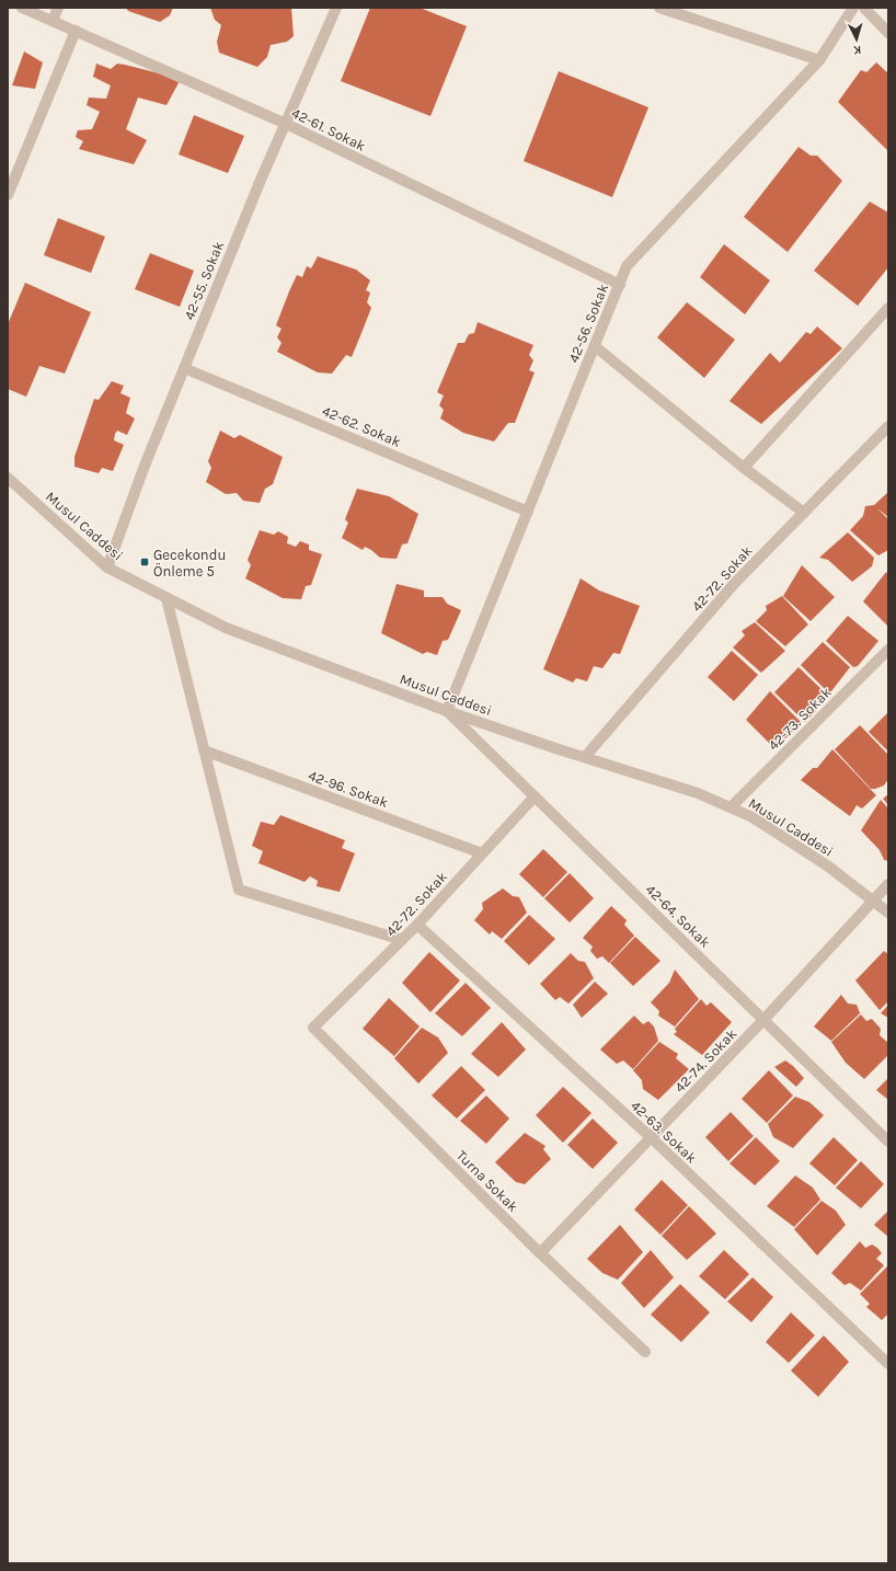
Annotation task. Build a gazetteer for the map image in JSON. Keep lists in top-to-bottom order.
{
  "streets": {
    "street": [
      "42-61. Sokak",
      "42-55. Sokak",
      "42-56. Sokak",
      "42-62. Sokak",
      "Musul Caddesi",
      "42-72. Sokak",
      "42-73. Sokak",
      "42-96. Sokak",
      "42-64. Sokak",
      "42-74. Sokak",
      "42-63. Sokak",
      "Turna Sokak"
    ]
  },
  "crossings": [
    ["42-61. Sokak", "42-55. Sokak"],
    ["42-61. Sokak", "42-56. Sokak"],
    ["42-55. Sokak", "42-62. Sokak"],
    ["42-55. Sokak", "Musul Caddesi"],
    ["42-56. Sokak", "42-62. Sokak"],
    ["42-56. Sokak", "Musul Caddesi"],
    ["42-56. Sokak", "42-64. Sokak"],
    ["Musul Caddesi", "42-72. Sokak"],
    ["Musul Caddesi", "42-73. Sokak"],
    ["Musul Caddesi", "42-64. Sokak"],
    ["Musul Caddesi", "42-74. Sokak"],
    ["42-72. Sokak", "42-96. Sokak"],
    ["42-72. Sokak", "42-64. Sokak"],
    ["42-72. Sokak", "42-63. Sokak"],
    ["42-72. Sokak", "Turna Sokak"],
    ["42-64. Sokak", "42-74. Sokak"],
    ["42-74. Sokak", "42-63. Sokak"],
    ["42-74. Sokak", "Turna Sokak"]
  ],
  "places": {
    "transit": ["Gecekondu Önleme 5"]
  },
  "north": "bottom"
}
